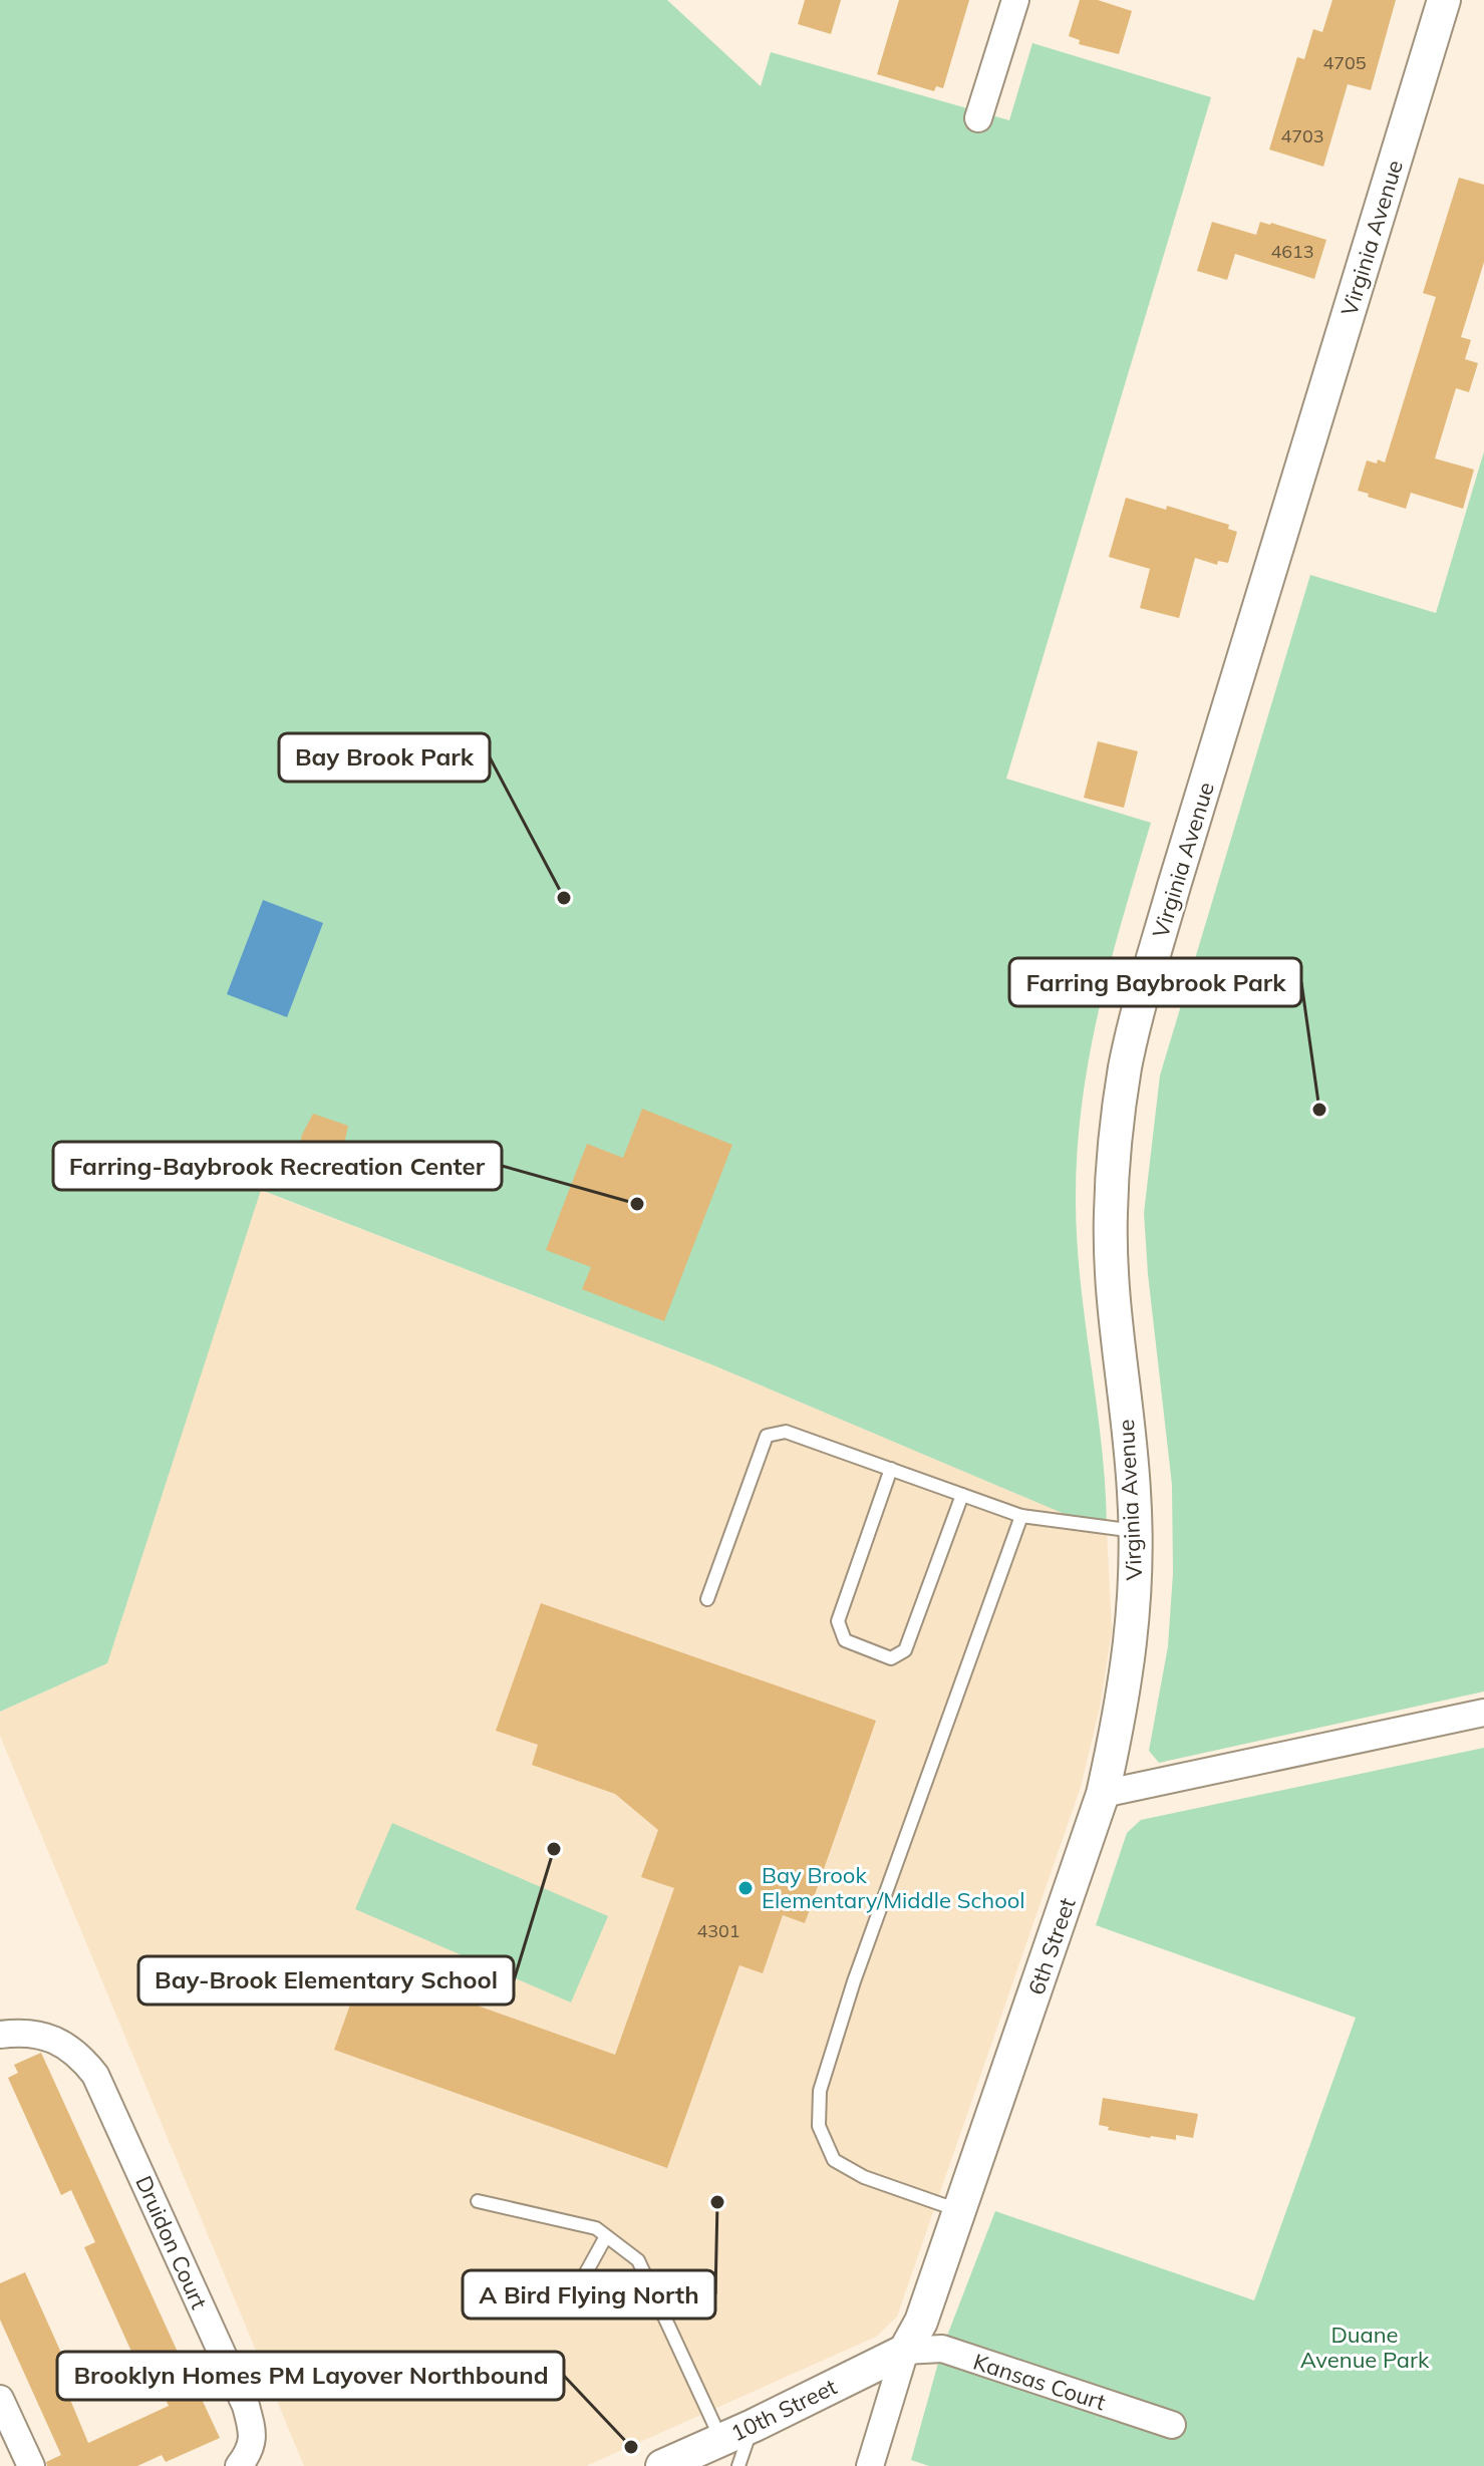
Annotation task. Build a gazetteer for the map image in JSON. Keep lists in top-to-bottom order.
{
  "streets": {
    "street": [
      "Virginia Avenue",
      "6th Street",
      "Druidon Court",
      "Kansas Court",
      "10th Street"
    ]
  },
  "crossings": [
    ["Virginia Avenue", "6th Street"],
    ["6th Street", "Kansas Court"],
    ["6th Street", "10th Street"],
    ["Kansas Court", "10th Street"]
  ],
  "parks": ["Duane Avenue Park"],
  "places": [
    "Bay Brook Park",
    "Farring Baybrook Park",
    "Farring-Baybrook Recreation Center",
    "Bay-Brook Elementary School",
    "Bay Brook Elementary/Middle School",
    "A Bird Flying North",
    "Brooklyn Homes PM Layover Northbound"
  ],
  "house_numbers": [
    "4705",
    "4703",
    "4613",
    "4301"
  ]
}
